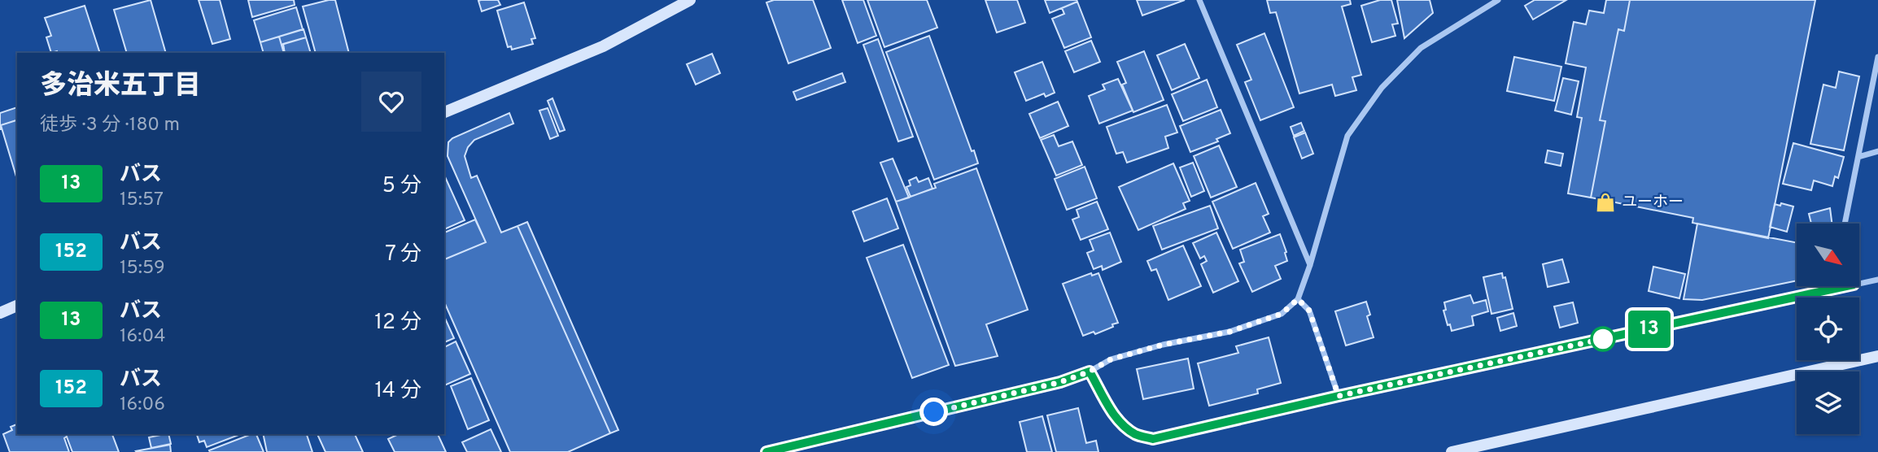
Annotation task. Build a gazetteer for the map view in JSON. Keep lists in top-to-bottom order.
{
  "places": {
    "shop": ["ユーホー"]
  },
  "lines": ["bus line 13"],
  "north": "bottom right",
  "page": {
    "on_map": "13",
    "heading": ["多治米五丁目", "徒歩 · 3 分 · 180 m"],
    "list": [
      {
        "mark": "13",
        "name": "バス",
        "note": "15:57",
        "value": "5 分"
      },
      {
        "mark": "152",
        "name": "バス",
        "note": "15:59",
        "value": "7 分"
      },
      {
        "mark": "13",
        "name": "バス",
        "note": "16:04",
        "value": "12 分"
      },
      {
        "mark": "152",
        "name": "バス",
        "note": "16:06",
        "value": "14 分"
      }
    ]
  }
}
